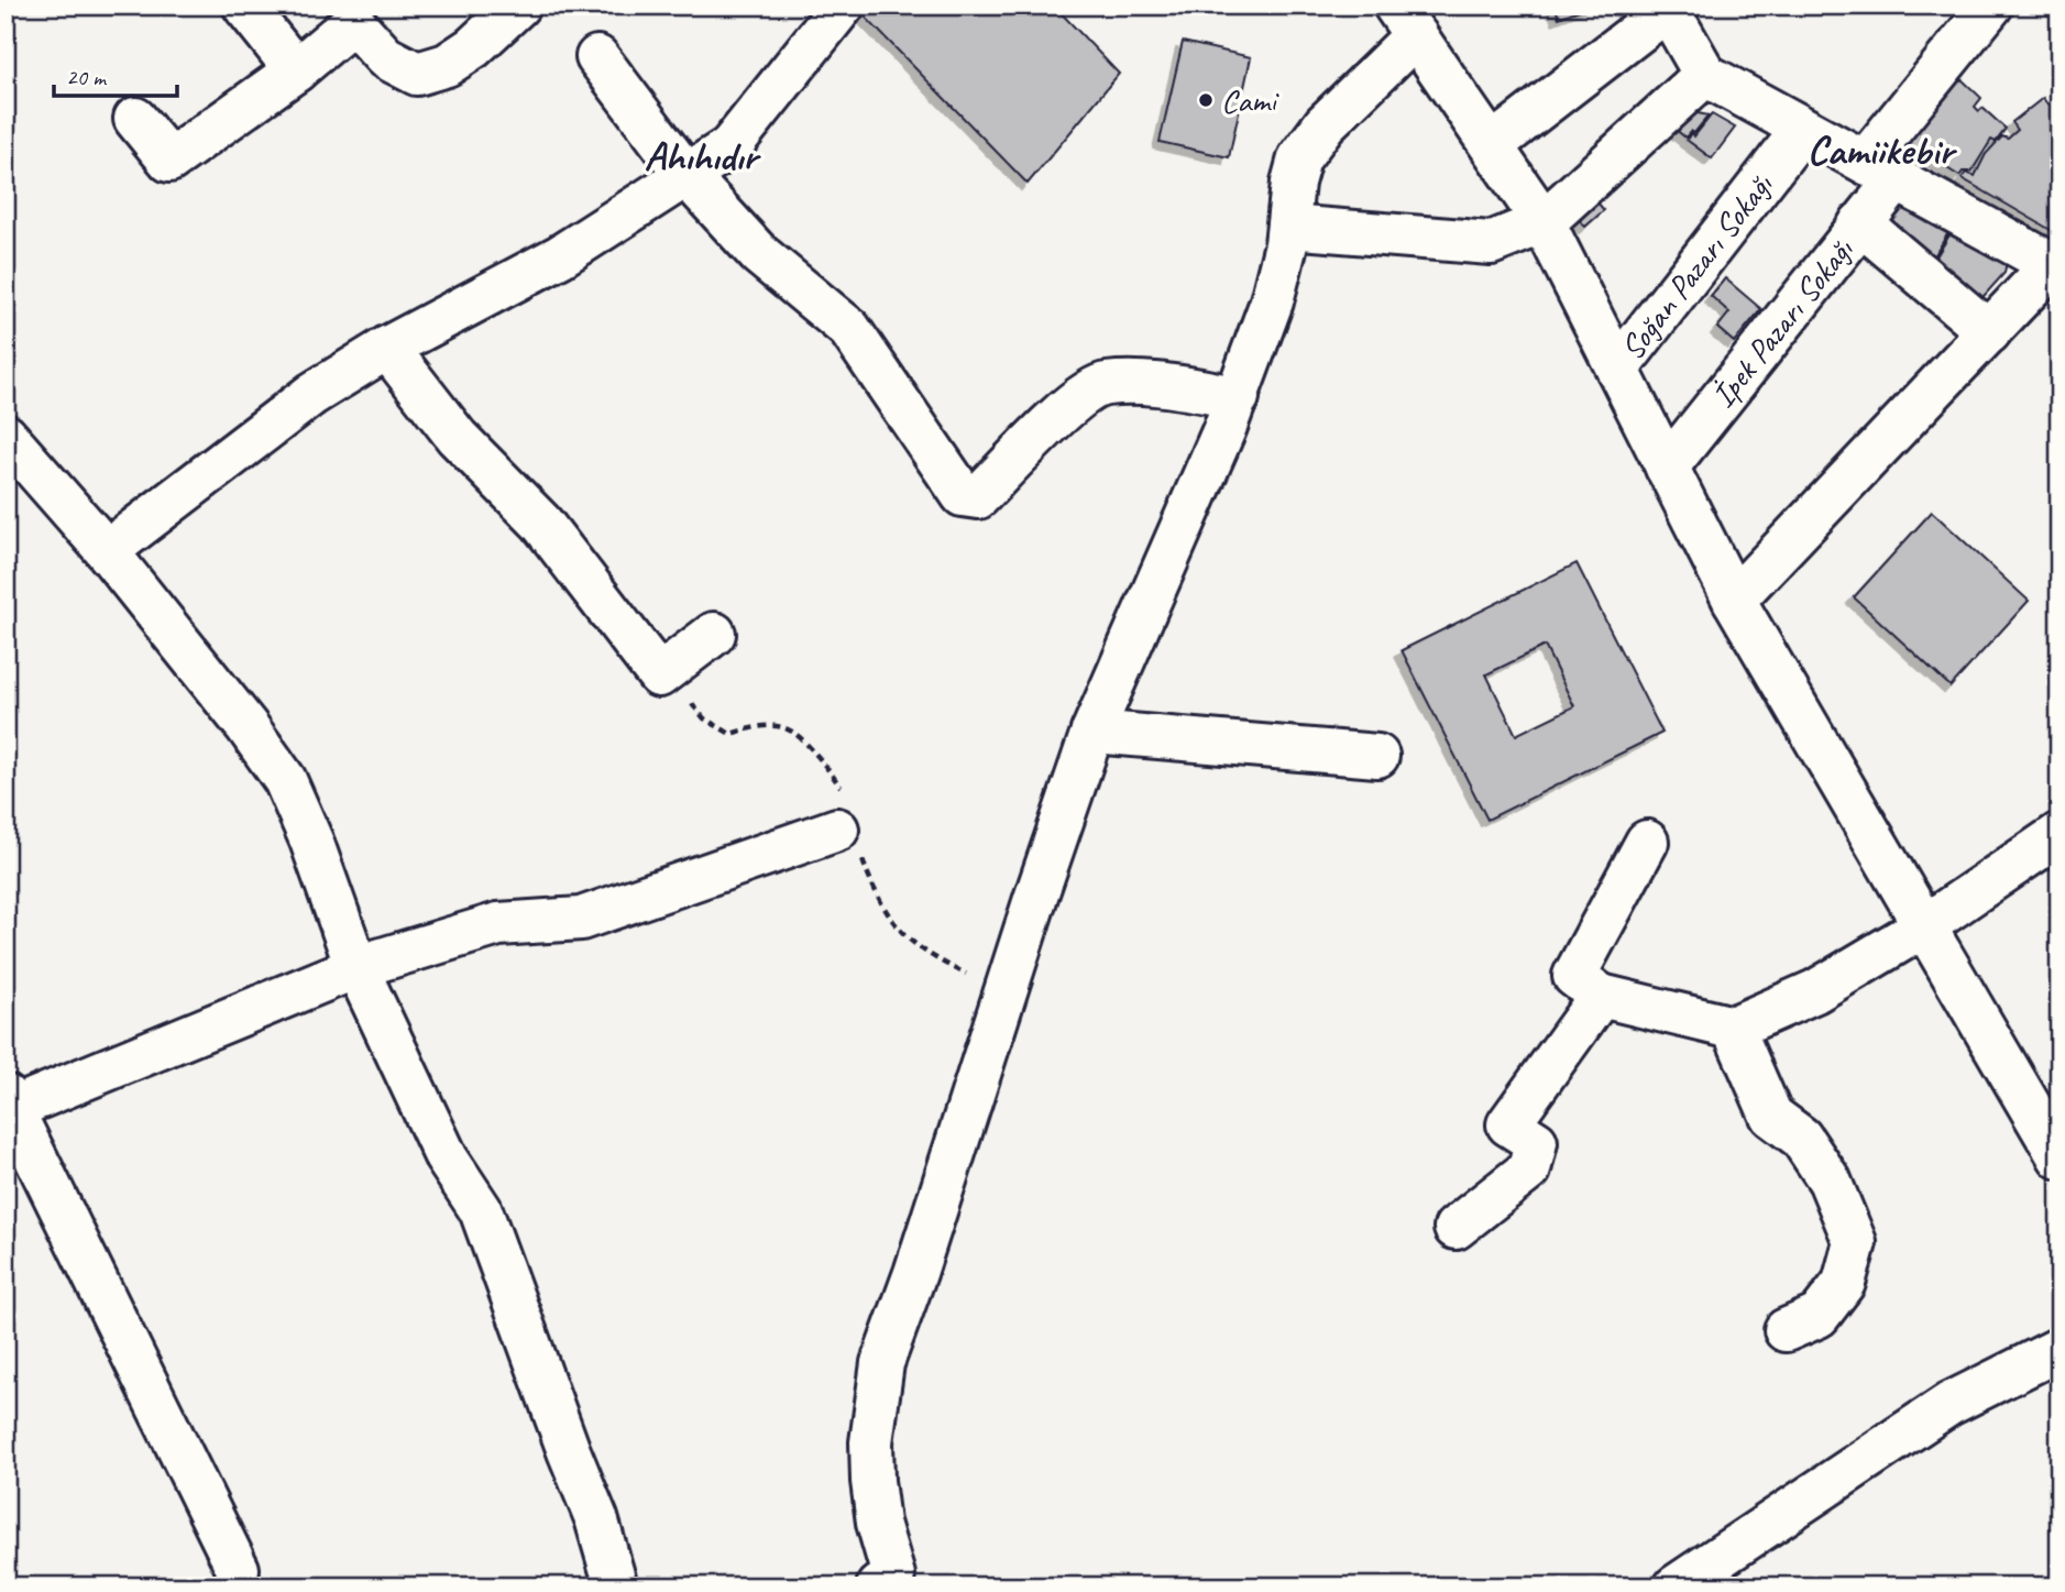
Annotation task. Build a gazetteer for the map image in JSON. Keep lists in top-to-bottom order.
{
  "streets": {
    "street": ["Soğan Pazarı Sokağı", "İpek Pazarı Sokağı"]
  },
  "districts": ["Camiikebir", "Ahıhıdır"],
  "places": ["Cami"],
  "scale_bar": "20 m"
}
